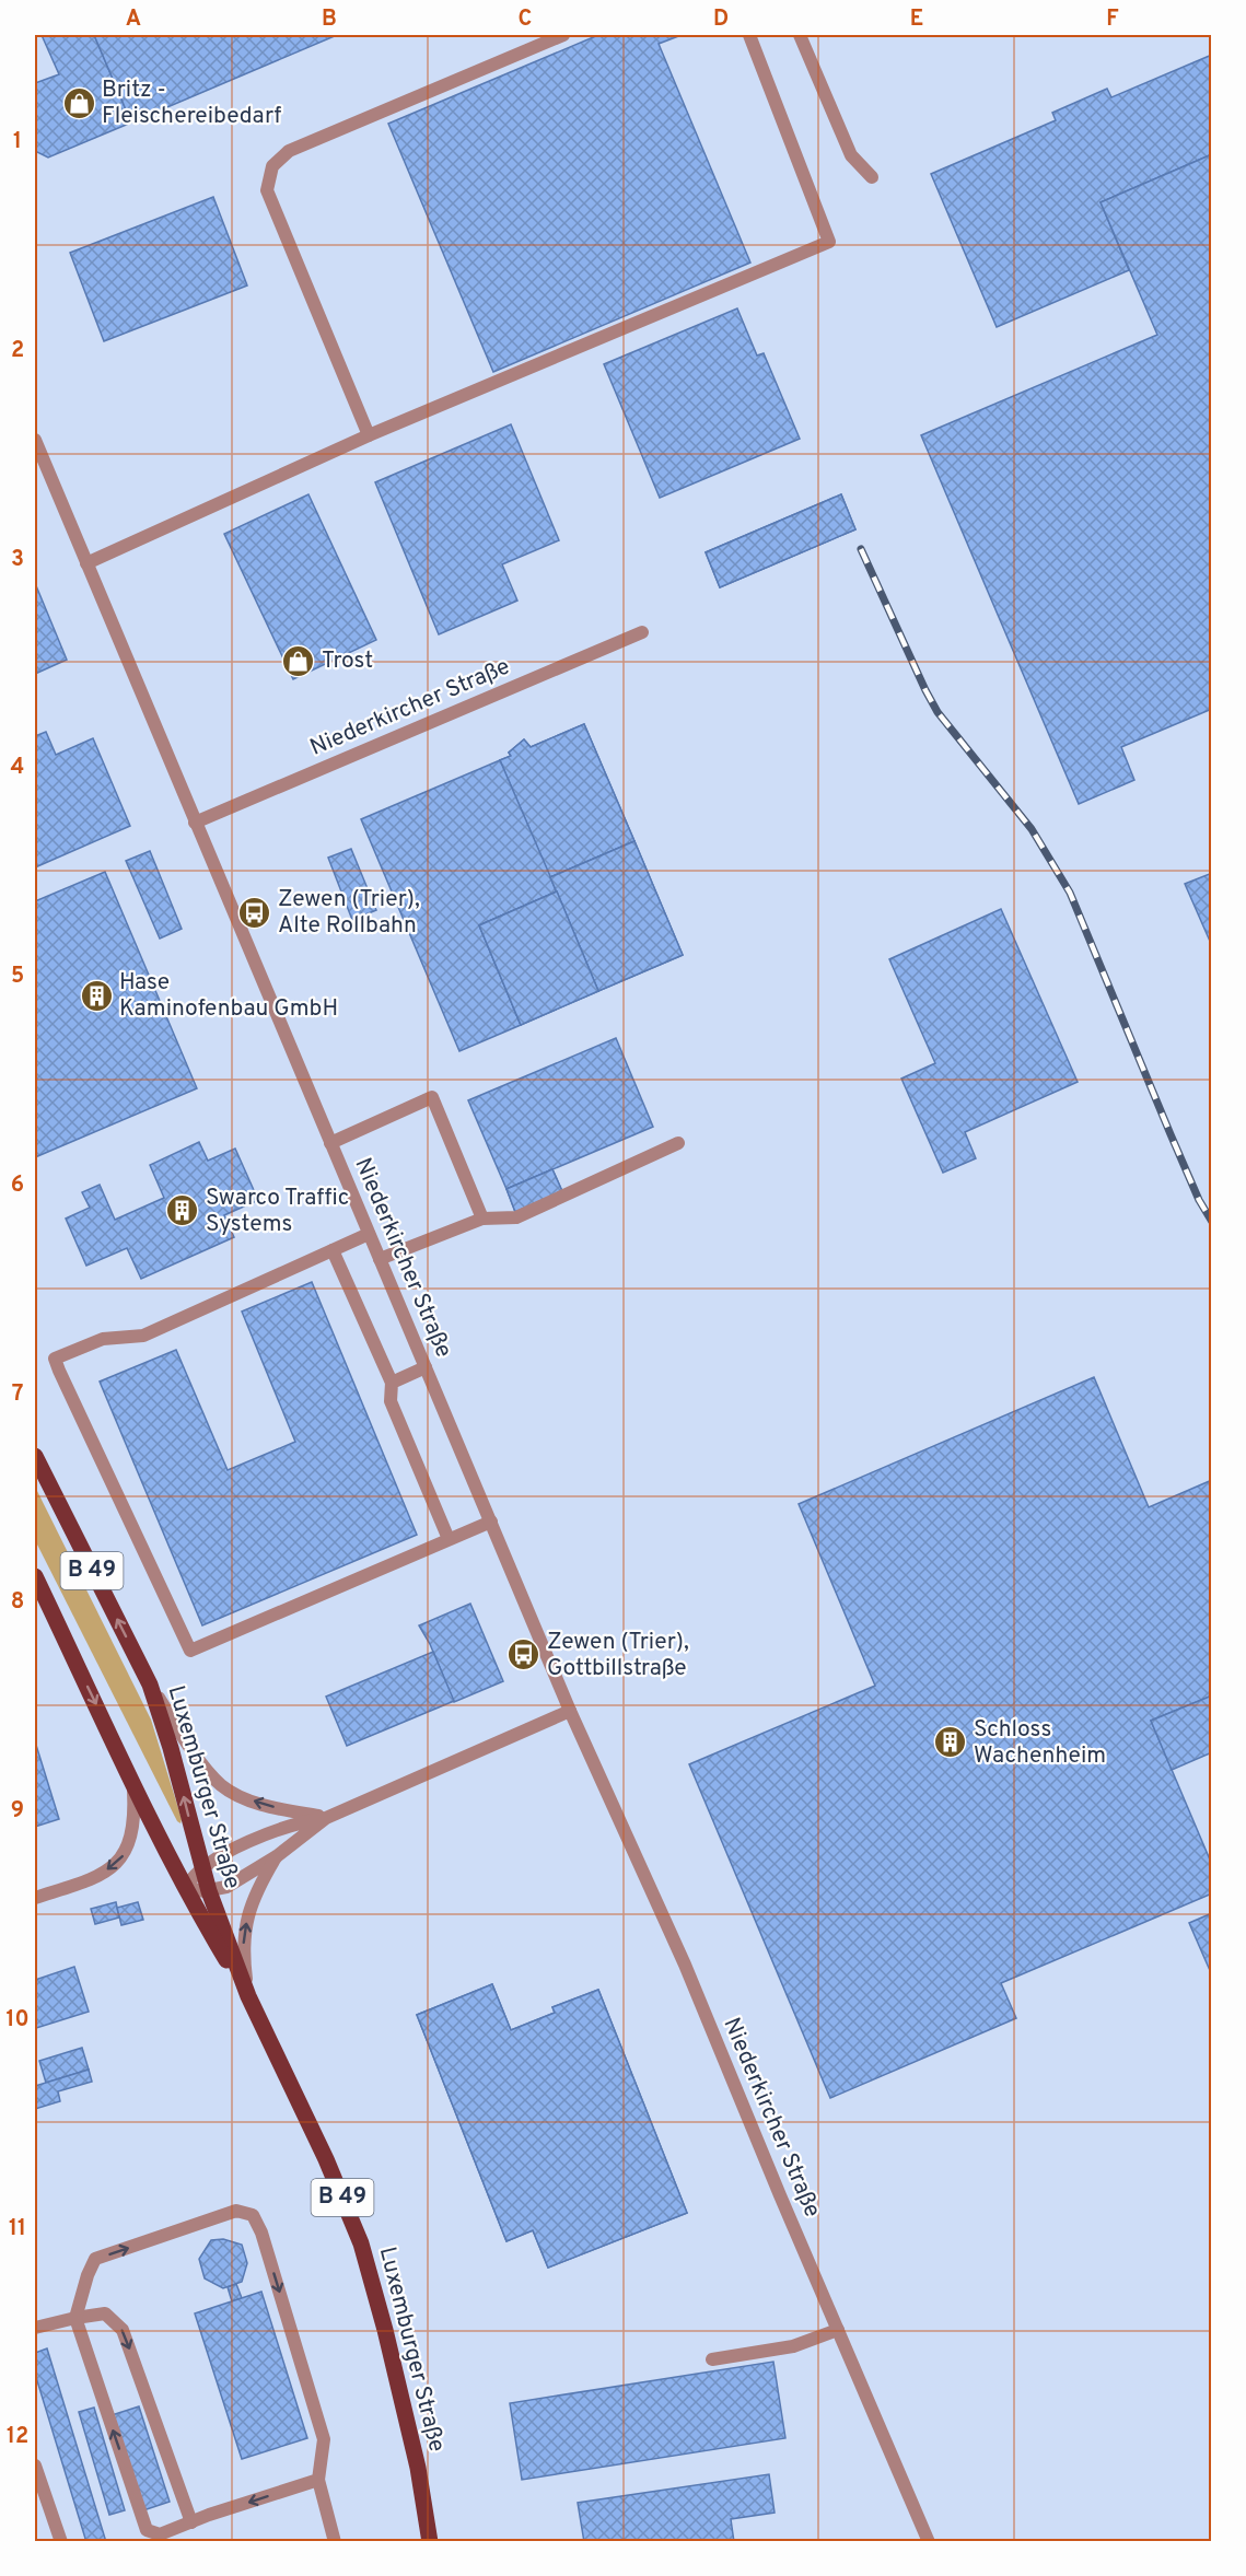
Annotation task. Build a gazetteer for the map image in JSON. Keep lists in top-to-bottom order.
{
  "streets": {
    "main road": ["B 49", "Luxemburger Straße"],
    "street": ["Niederkircher Straße"]
  },
  "places": {
    "shop": ["Britz - Fleischereibedarf", "Trost"],
    "bus stop": ["Zewen (Trier), Alte Rollbahn", "Zewen (Trier), Gottbillstraße"],
    "building": ["Hase Kaminofenbau GmbH", "Swarco Traffic Systems", "Schloss Wachenheim"]
  },
  "grid": {
    "columns": [
      "A",
      "B",
      "C",
      "D",
      "E",
      "F"
    ],
    "rows": [
      "1",
      "2",
      "3",
      "4",
      "5",
      "6",
      "7",
      "8",
      "9",
      "10",
      "11",
      "12"
    ]
  }
}
